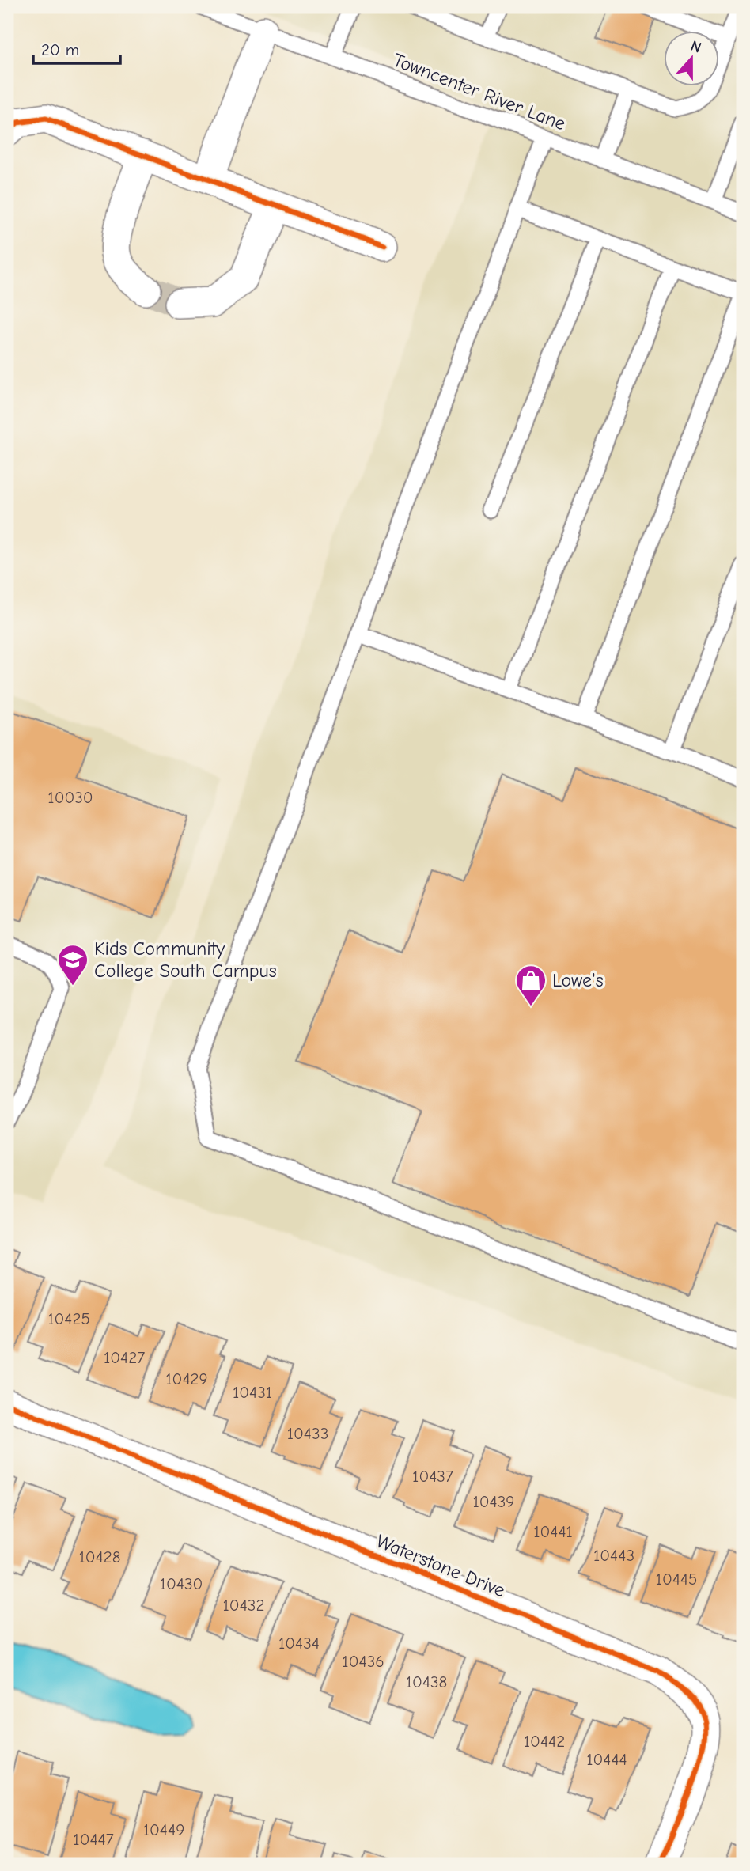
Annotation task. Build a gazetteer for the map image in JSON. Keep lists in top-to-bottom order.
{
  "streets": {
    "street": ["Waterstone Drive"],
    "lane": ["Towncenter River Lane"]
  },
  "places": {
    "school or university": ["Kids Community College South Campus"],
    "shop": ["Lowe's"]
  },
  "house_numbers": [
    "10030",
    "10425",
    "10427",
    "10429",
    "10431",
    "10433",
    "10437",
    "10439",
    "10441",
    "10443",
    "10428",
    "10445",
    "10430",
    "10432",
    "10434",
    "10436",
    "10438",
    "10442",
    "10444",
    "10449",
    "10447"
  ],
  "scale_bar": "20 m",
  "north": "top"
}
